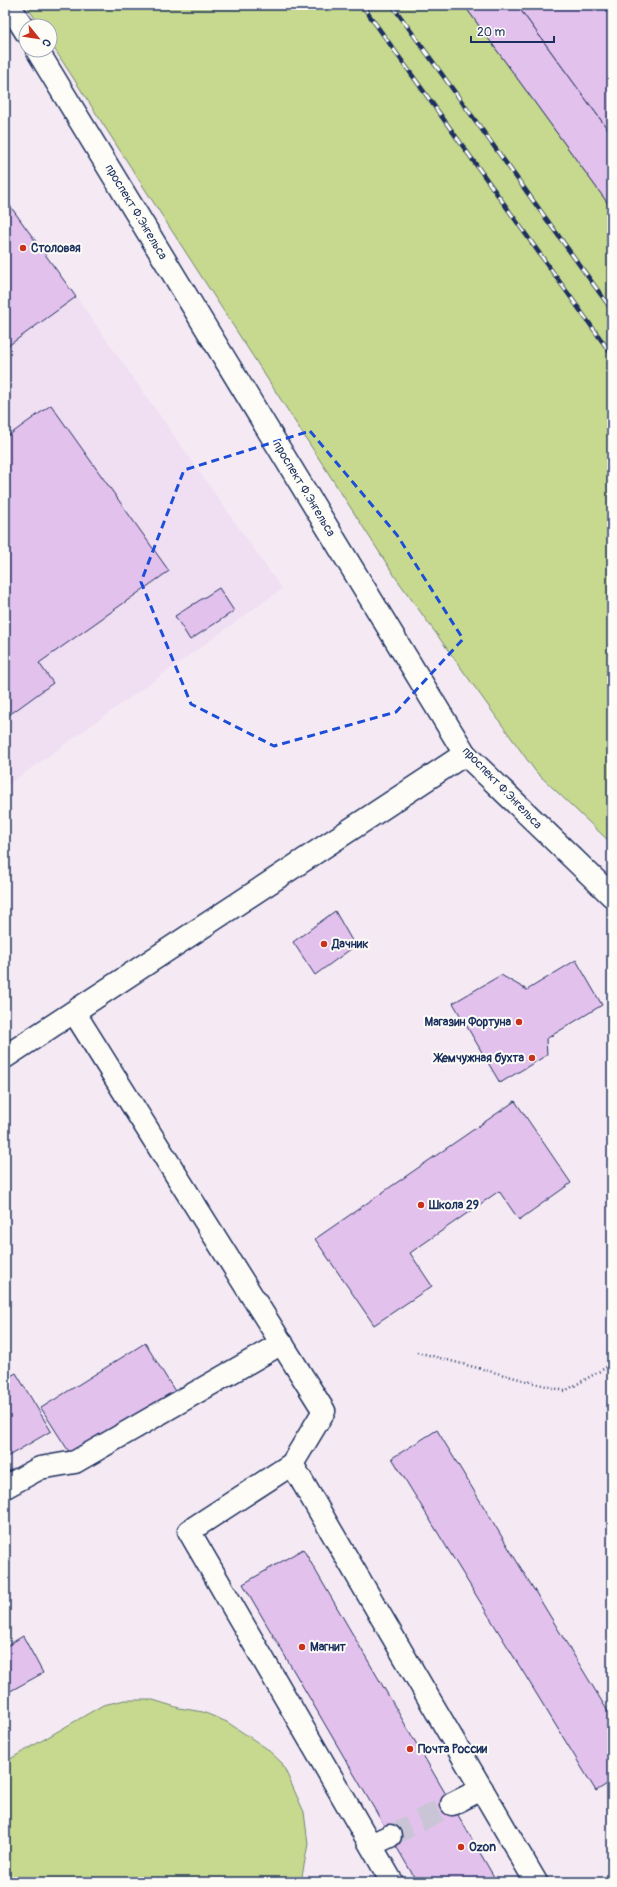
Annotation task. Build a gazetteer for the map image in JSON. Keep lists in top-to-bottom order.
{
  "streets": {
    "street": ["проспект Ф.Энгельса"]
  },
  "places": [
    "Столовая",
    "Дачник",
    "Магазин Фортуна",
    "Жемчужная бухта",
    "Школа 29",
    "Магнит",
    "Почта России",
    "Ozon"
  ],
  "scale_bar": "20 m",
  "north": "bottom right"
}
